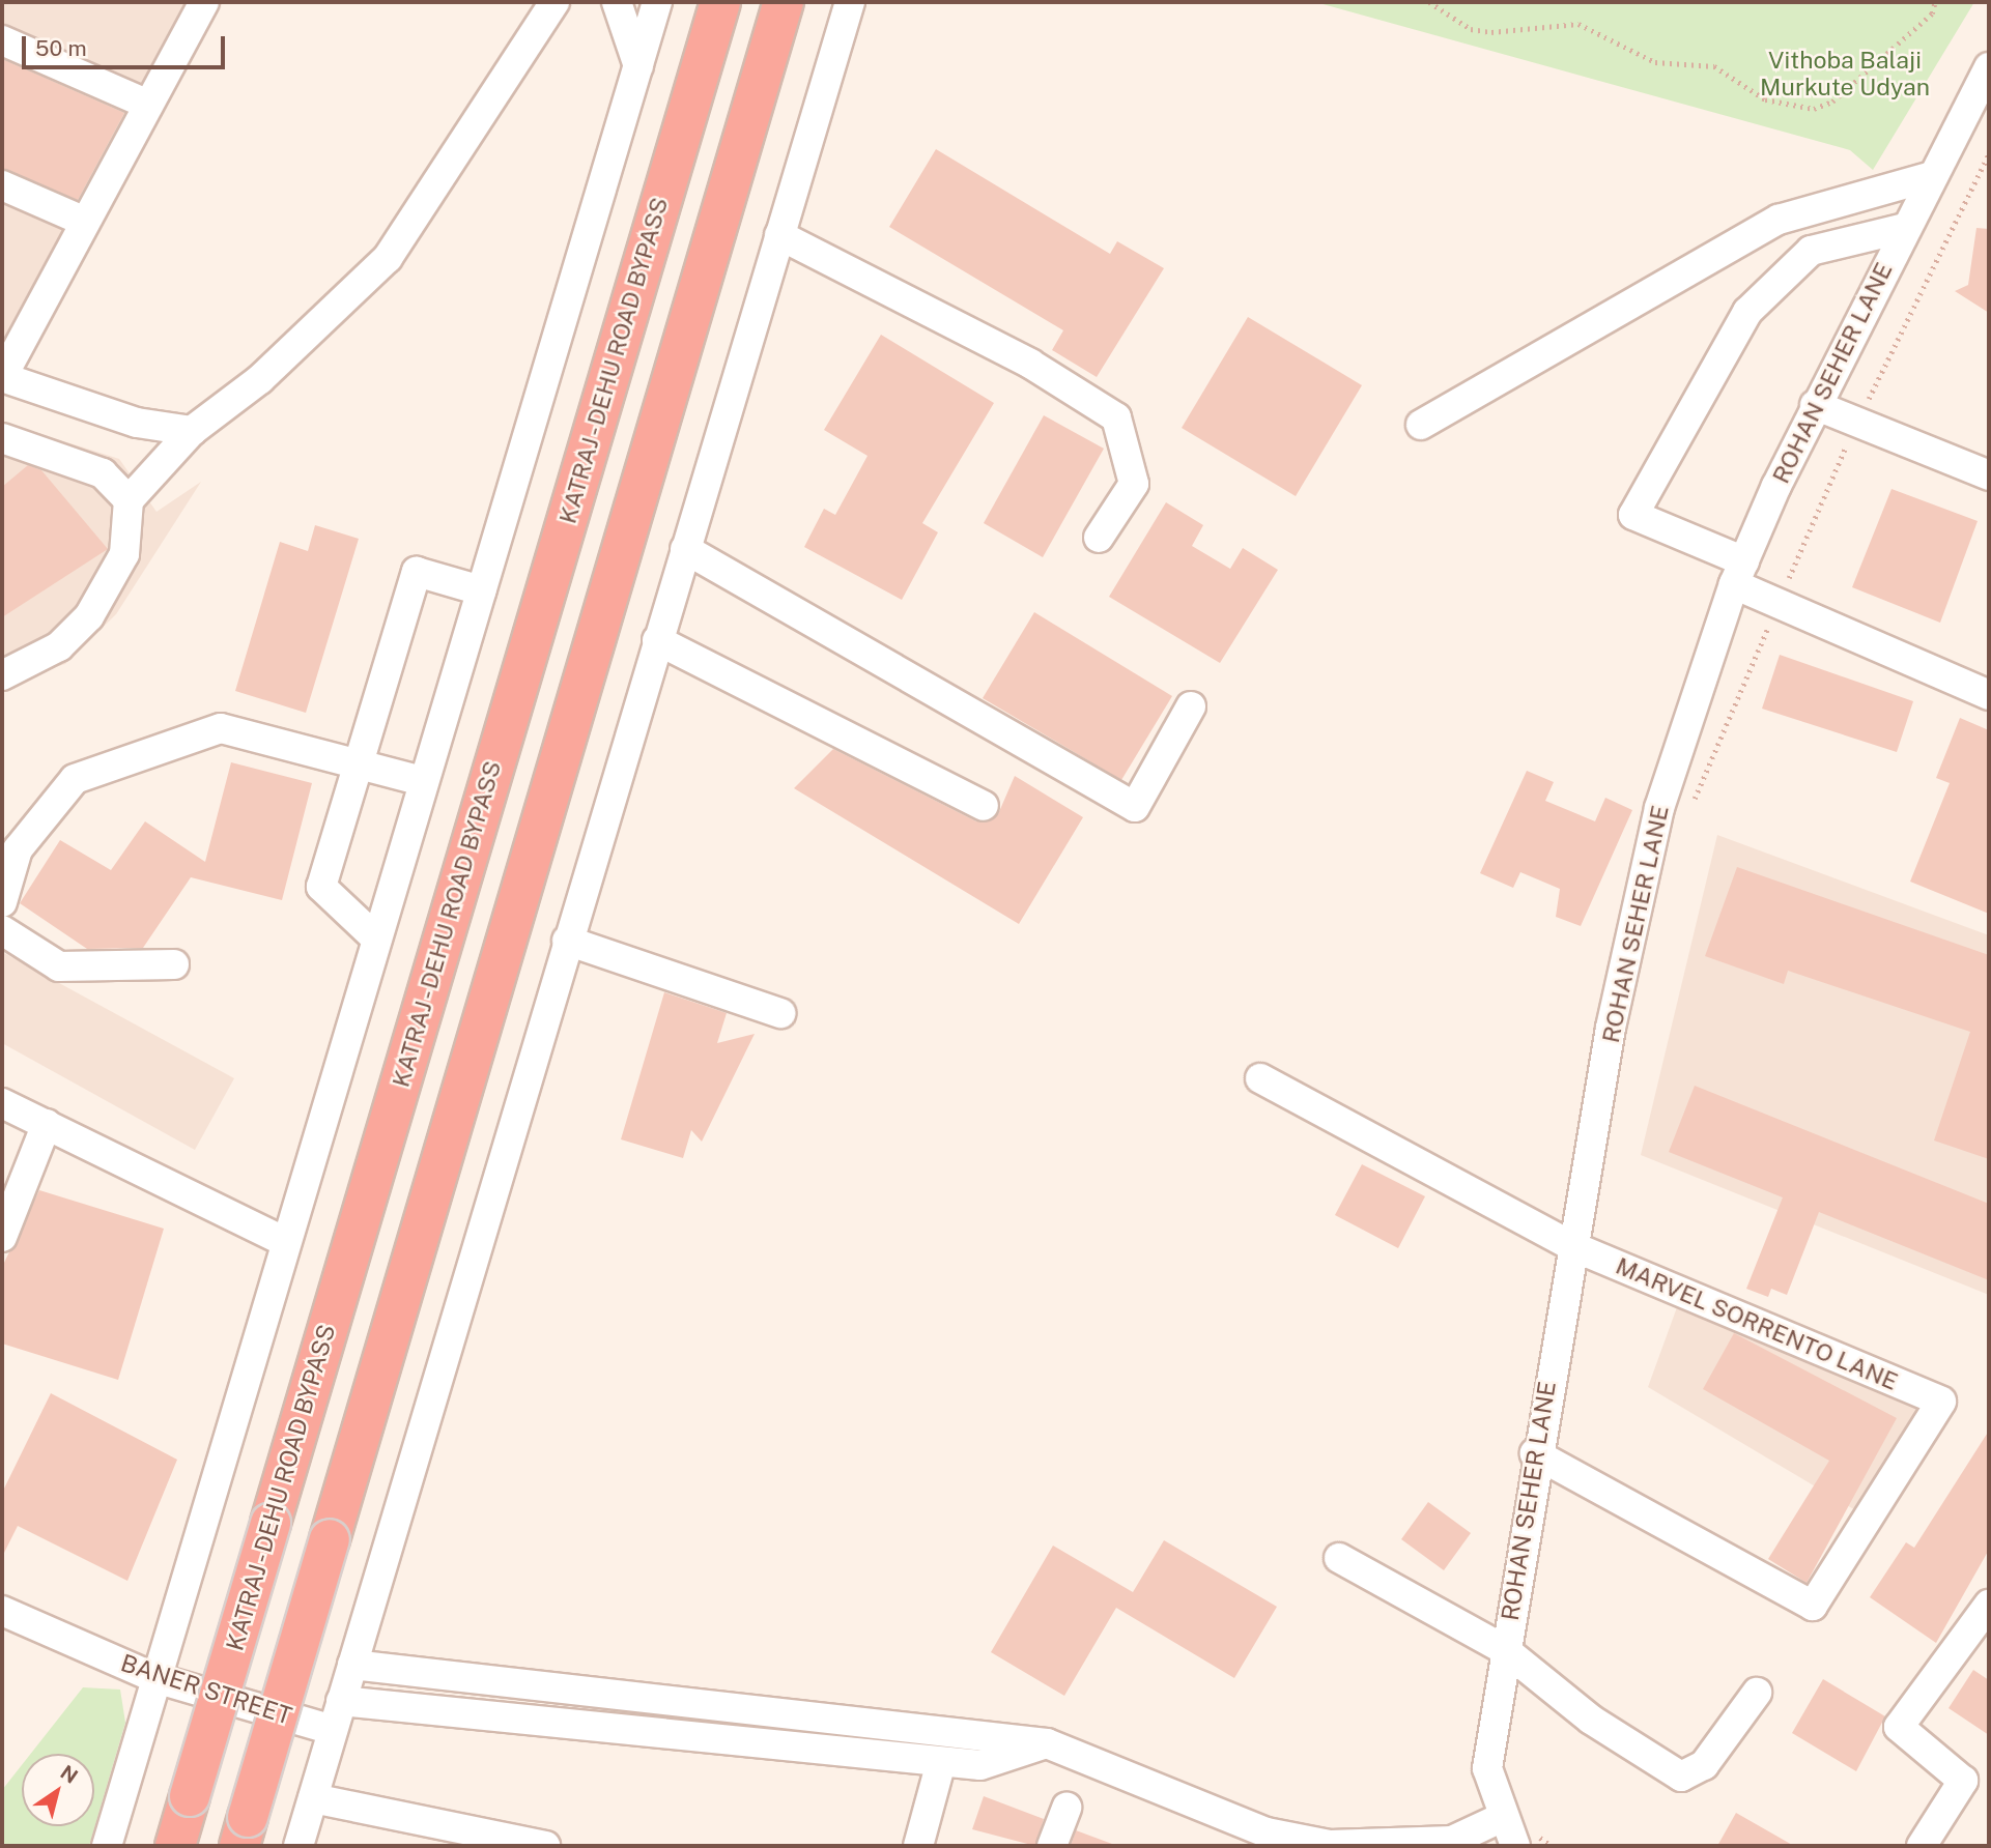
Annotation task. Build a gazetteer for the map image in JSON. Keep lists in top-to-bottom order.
{
  "streets": {
    "highway": ["KATRAJ - DEHU ROAD BYPASS"],
    "street": ["ROHAN SEHER LANE", "MARVEL SORRENTO LANE", "BANER STREET"]
  },
  "crossings": [
    ["ROHAN SEHER LANE", "MARVEL SORRENTO LANE"]
  ],
  "parks": ["Vithoba Balaji Murkute Udyan"],
  "scale_bar": "50 m",
  "north": "top right"
}
